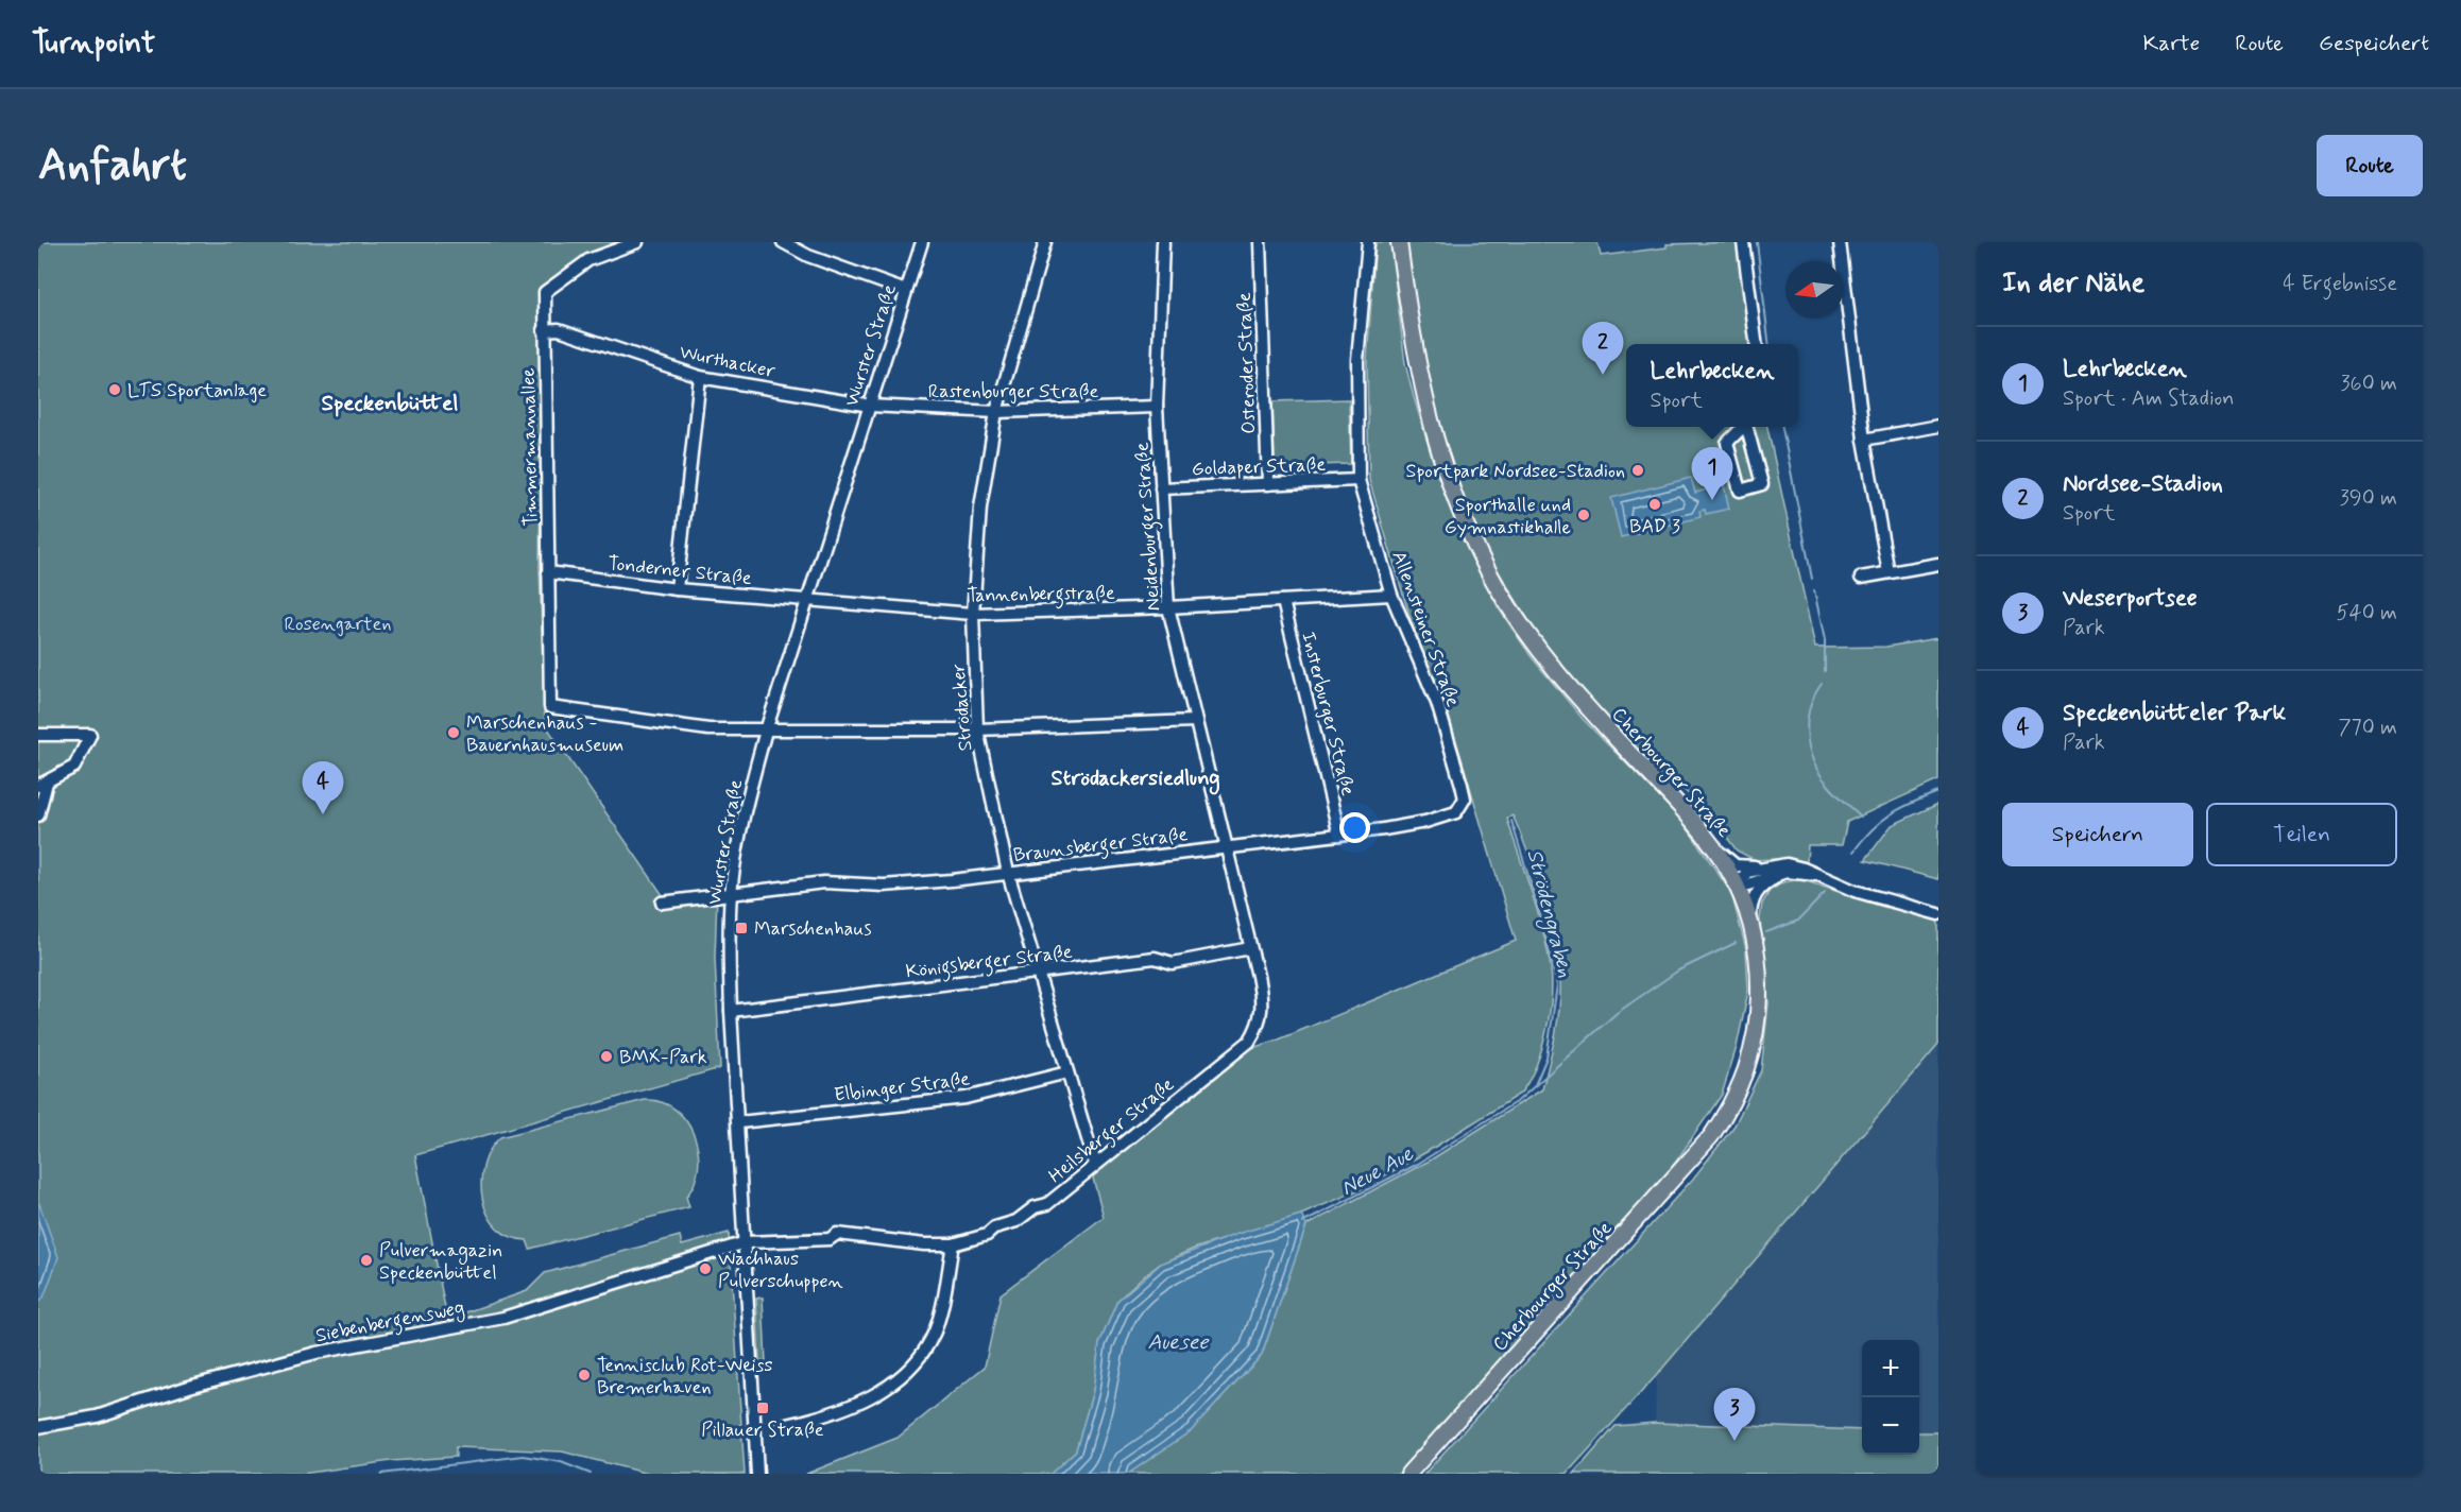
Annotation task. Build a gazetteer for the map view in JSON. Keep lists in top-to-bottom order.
{
  "streets": {
    "main road": ["Cherbourger Straße"],
    "street": [
      "Wurster Straße",
      "Wurthacker",
      "Osteroder Straße",
      "Rastenburger Straße",
      "Timmermannallee",
      "Goldaper Straße",
      "Neidenburger Straße",
      "Tonderner Straße",
      "Tannenbergstraße",
      "Allensteiner Straße",
      "Strödacker",
      "Insterburger Straße",
      "Braunsberger Straße",
      "Königsberger Straße",
      "Elbinger Straße",
      "Heilsberger Straße",
      "Siebenbergensweg"
    ]
  },
  "crossings": [
    ["Wurster Straße", "Wurthacker"],
    ["Wurster Straße", "Rastenburger Straße"],
    ["Wurster Straße", "Timmermannallee"],
    ["Wurster Straße", "Tonderner Straße"],
    ["Wurster Straße", "Tannenbergstraße"],
    ["Wurster Straße", "Braunsberger Straße"],
    ["Wurster Straße", "Königsberger Straße"],
    ["Wurster Straße", "Elbinger Straße"],
    ["Wurster Straße", "Heilsberger Straße"],
    ["Wurster Straße", "Siebenbergensweg"],
    ["Wurthacker", "Rastenburger Straße"],
    ["Wurthacker", "Timmermannallee"],
    ["Osteroder Straße", "Goldaper Straße"],
    ["Rastenburger Straße", "Neidenburger Straße"],
    ["Rastenburger Straße", "Strödacker"],
    ["Timmermannallee", "Tonderner Straße"],
    ["Goldaper Straße", "Neidenburger Straße"],
    ["Goldaper Straße", "Allensteiner Straße"],
    ["Neidenburger Straße", "Tannenbergstraße"],
    ["Neidenburger Straße", "Braunsberger Straße"],
    ["Neidenburger Straße", "Königsberger Straße"],
    ["Neidenburger Straße", "Heilsberger Straße"],
    ["Tonderner Straße", "Tannenbergstraße"],
    ["Tannenbergstraße", "Allensteiner Straße"],
    ["Tannenbergstraße", "Strödacker"],
    ["Tannenbergstraße", "Insterburger Straße"],
    ["Allensteiner Straße", "Braunsberger Straße"],
    ["Strödacker", "Braunsberger Straße"],
    ["Strödacker", "Königsberger Straße"],
    ["Strödacker", "Elbinger Straße"],
    ["Strödacker", "Heilsberger Straße"],
    ["Insterburger Straße", "Braunsberger Straße"],
    ["Heilsberger Straße", "Siebenbergensweg"]
  ],
  "districts": ["Speckenbüttel", "Strödackersiedlung"],
  "water": ["Strödengraben", "Neue Aue", "Auesee"],
  "parks": ["Rosengarten"],
  "places": {
    "other": [
      "LTS Sportanlage",
      "Sportpark Nordsee-Stadion",
      "BAD 3",
      "Sporthalle und Gymnastikhalle",
      "Marschenhaus - Bauernhausmuseum",
      "BMX-Park",
      "Pulvermagazin Speckenbüttel",
      "Wachhaus Pulverschuppen",
      "Tennisclub Rot-Weiss Bremerhaven"
    ],
    "transit": ["Marschenhaus", "Pillauer Straße"]
  },
  "north": "left",
  "page": {
    "header": "Turnpoint",
    "nav": ["Karte", "Route", "Gespeichert"],
    "buttons": [
      "Route",
      ["Speichern", "Teilen"]
    ],
    "title": "Anfahrt",
    "heading": ["In der Nähe", "4 Ergebnisse"],
    "pins": [
      "2",
      "1",
      "4",
      "3"
    ],
    "list": [
      {
        "mark": "1",
        "name": "Lehrbecken",
        "note": "Sport · Am Stadion",
        "value": "360 m"
      },
      {
        "mark": "2",
        "name": "Nordsee-Stadion",
        "note": "Sport",
        "value": "390 m"
      },
      {
        "mark": "3",
        "name": "Weserportsee",
        "note": "Park",
        "value": "540 m"
      },
      {
        "mark": "4",
        "name": "Speckenbütteler Park",
        "note": "Park",
        "value": "770 m"
      }
    ],
    "popup": ["Lehrbecken", "Sport"],
    "map_buttons": ["+", "−"]
  }
}
